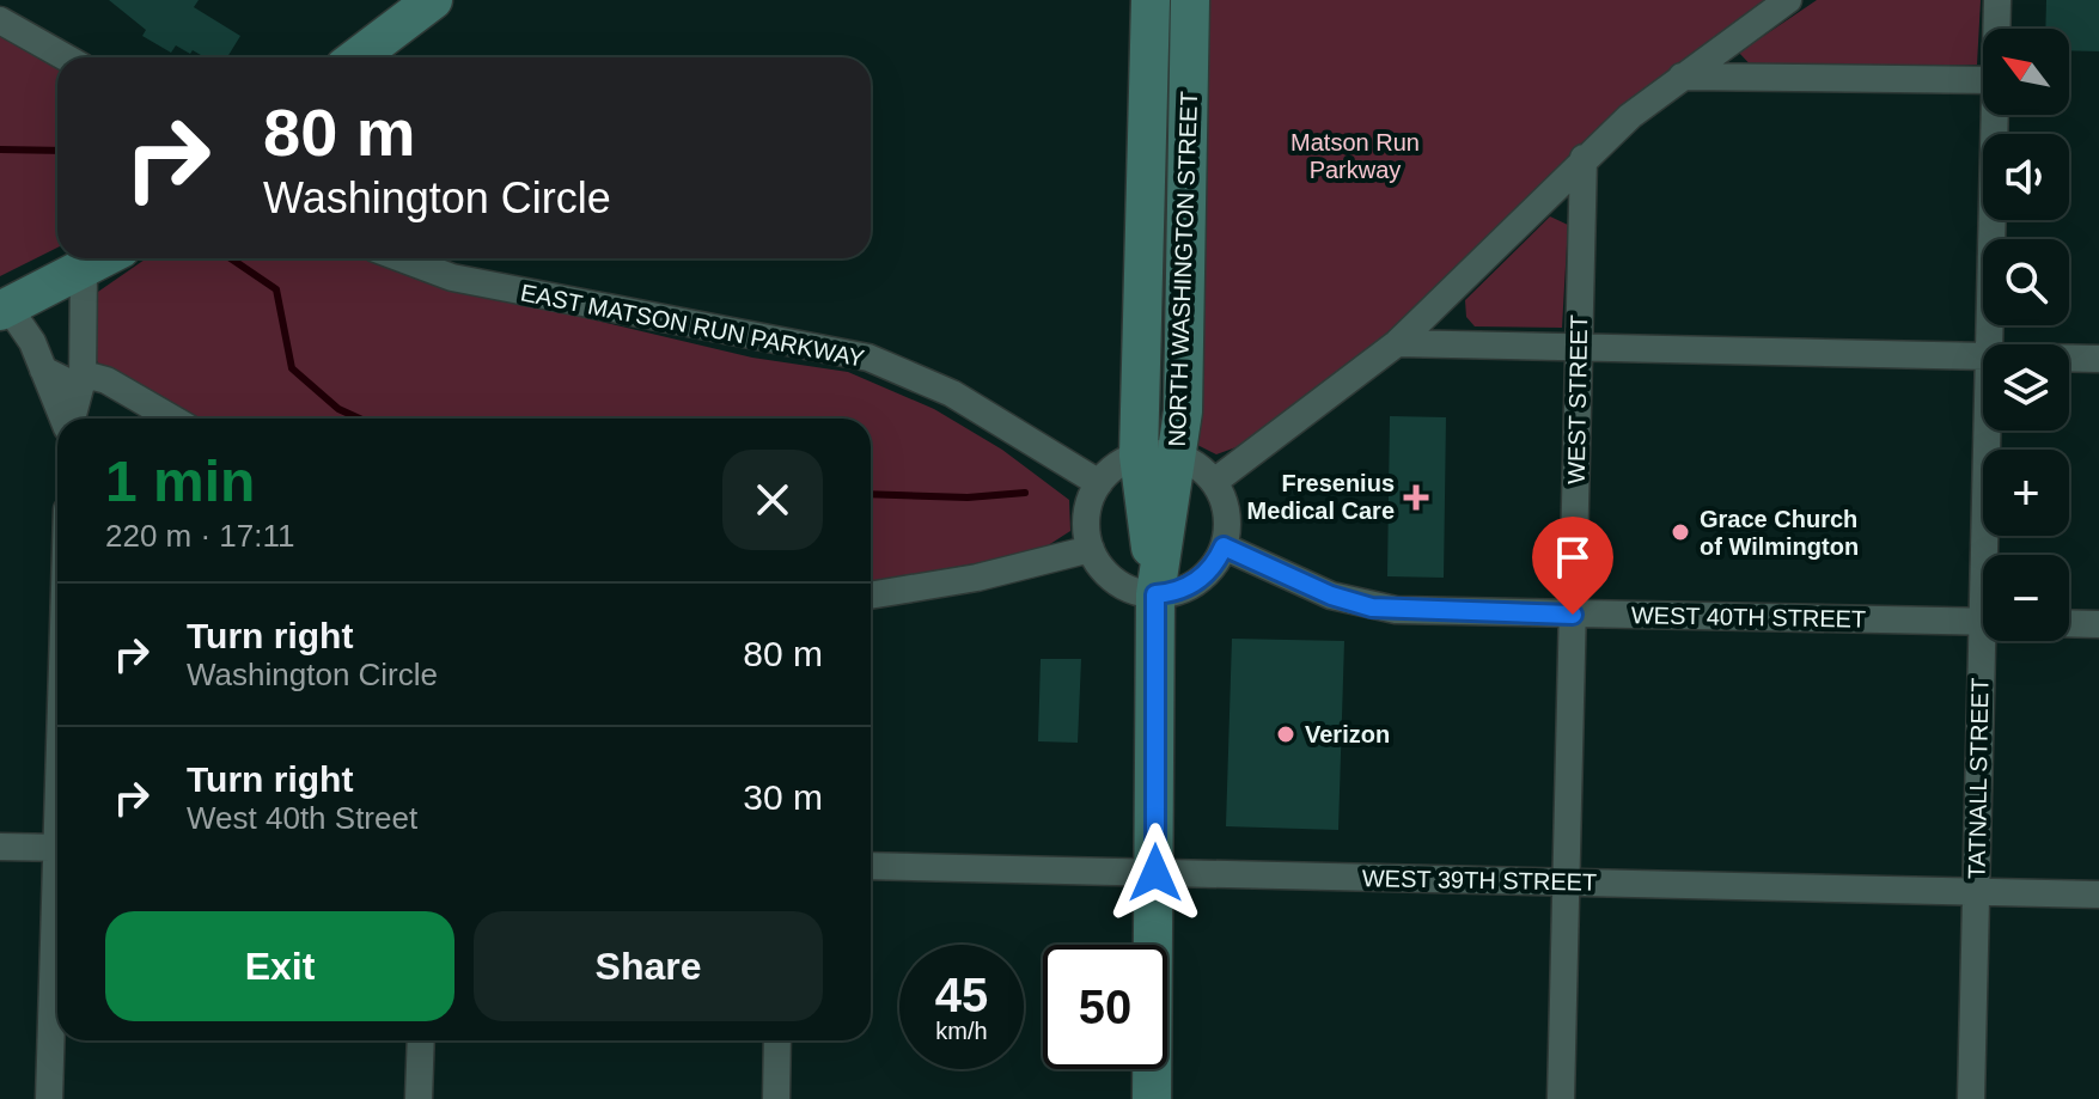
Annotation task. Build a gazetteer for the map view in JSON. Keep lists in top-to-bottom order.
{
  "streets": {
    "main road": ["NORTH WASHINGTON STREET"],
    "street": [
      "EAST MATSON RUN PARKWAY",
      "WEST STREET",
      "WEST 40TH STREET",
      "TATNALL STREET",
      "WEST 39TH STREET"
    ]
  },
  "crossings": [
    ["NORTH WASHINGTON STREET", "WEST 39TH STREET"],
    ["WEST STREET", "WEST 40TH STREET"],
    ["WEST STREET", "WEST 39TH STREET"],
    ["TATNALL STREET", "WEST 39TH STREET"]
  ],
  "parks": ["Matson Run Parkway"],
  "places": {
    "health": ["Fresenius Medical Care"],
    "other": ["Grace Church of Wilmington", "Verizon"]
  },
  "north": "top left",
  "page": {
    "map_buttons": ["+", "−"],
    "turn": ["80 m", "Washington Circle"],
    "heading": ["1 min", "220 m · 17:11"],
    "list": [
      {
        "name": "Turn right",
        "note": "Washington Circle",
        "value": "80 m"
      },
      {
        "name": "Turn right",
        "note": "West 40th Street",
        "value": "30 m"
      }
    ],
    "buttons": ["Exit", "Share"],
    "speed": "45 km/h",
    "limit": "50"
  }
}
